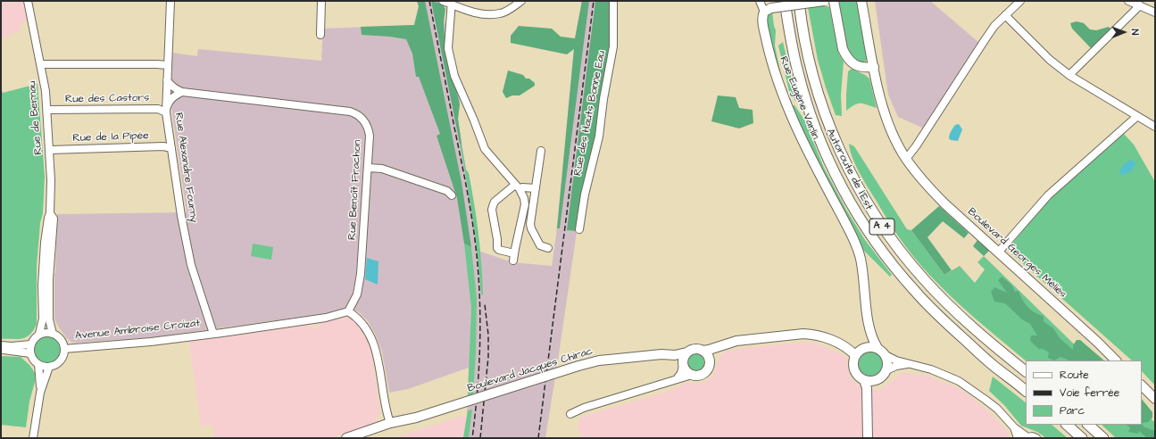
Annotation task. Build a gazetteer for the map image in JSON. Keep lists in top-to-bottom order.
{
  "streets": {
    "highway": ["Autoroute de l’Est", "A 4"],
    "main road": ["Rue Eugène Varlin", "Boulevard Georges Méliès", "Boulevard Jacques Chirac"],
    "street": [
      "Rue des Castors",
      "Rue des Hauts Bonne Eau",
      "Rue de Bernau",
      "Rue de la Pipée",
      "Rue Alexandre Fourny",
      "Rue Benoît Frachon",
      "Avenue Ambroise Croizat"
    ]
  },
  "crossings": [
    ["Rue des Castors", "Rue de Bernau"],
    ["Rue des Castors", "Rue Alexandre Fourny"],
    ["Rue de Bernau", "Rue de la Pipée"],
    ["Rue de Bernau", "Avenue Ambroise Croizat"],
    ["Rue de la Pipée", "Rue Alexandre Fourny"],
    ["Rue Alexandre Fourny", "Avenue Ambroise Croizat"]
  ],
  "legend": ["Route", "Voie ferrée", "Parc"],
  "north": "right"
}
